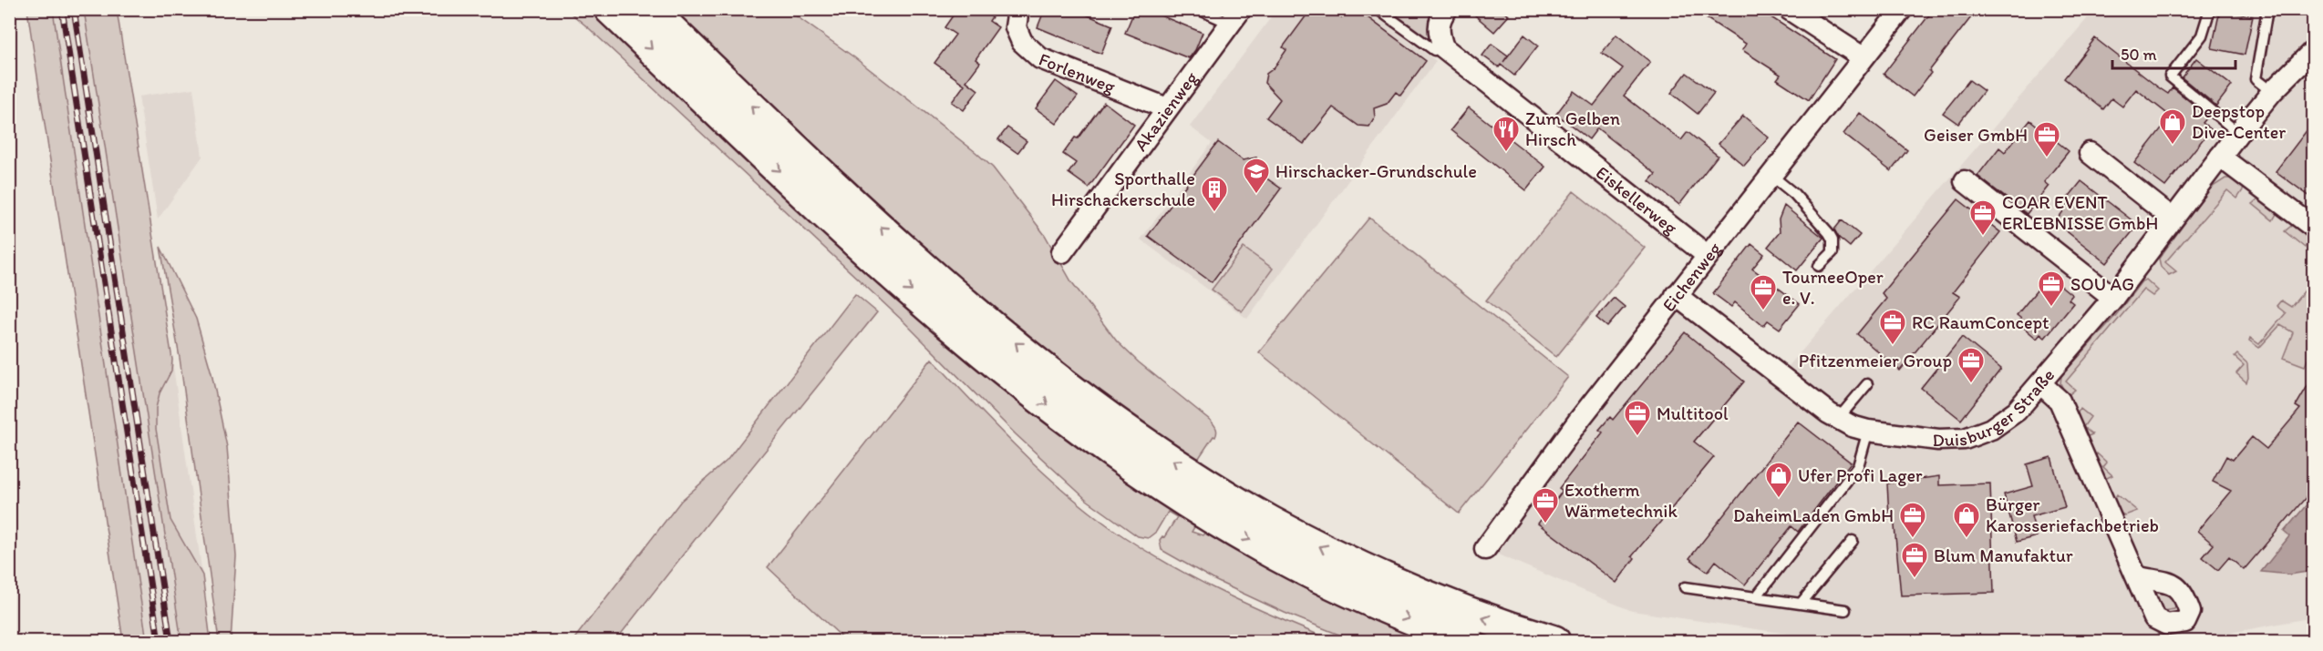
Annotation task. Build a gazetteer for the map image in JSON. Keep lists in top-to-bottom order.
{
  "streets": {
    "street": [
      "Forlenweg",
      "Akazienweg",
      "Eiskellerweg",
      "Eichenweg",
      "Duisburger Straße"
    ]
  },
  "crossings": [
    ["Forlenweg", "Akazienweg"],
    ["Eiskellerweg", "Eichenweg"],
    ["Eichenweg", "Duisburger Straße"]
  ],
  "places": {
    "shop": ["Deepstop Dive-Center", "Ufer Profi Lager", "Bürger Karosseriefachbetrieb"],
    "restaurant": ["Zum Gelben Hirsch"],
    "office": [
      "Geiser GmbH",
      "COAR EVENT ERLEBNISSE GmbH",
      "SOU AG",
      "TourneeOper e. V.",
      "RC RaumConcept",
      "Pfitzenmeier Group",
      "Multitool",
      "Exotherm Wärmetechnik",
      "DaheimLaden GmbH",
      "Blum Manufaktur"
    ],
    "school or university": ["Hirschacker-Grundschule"],
    "building": ["Sporthalle Hirschackerschule"]
  },
  "scale_bar": "50 m"
}
